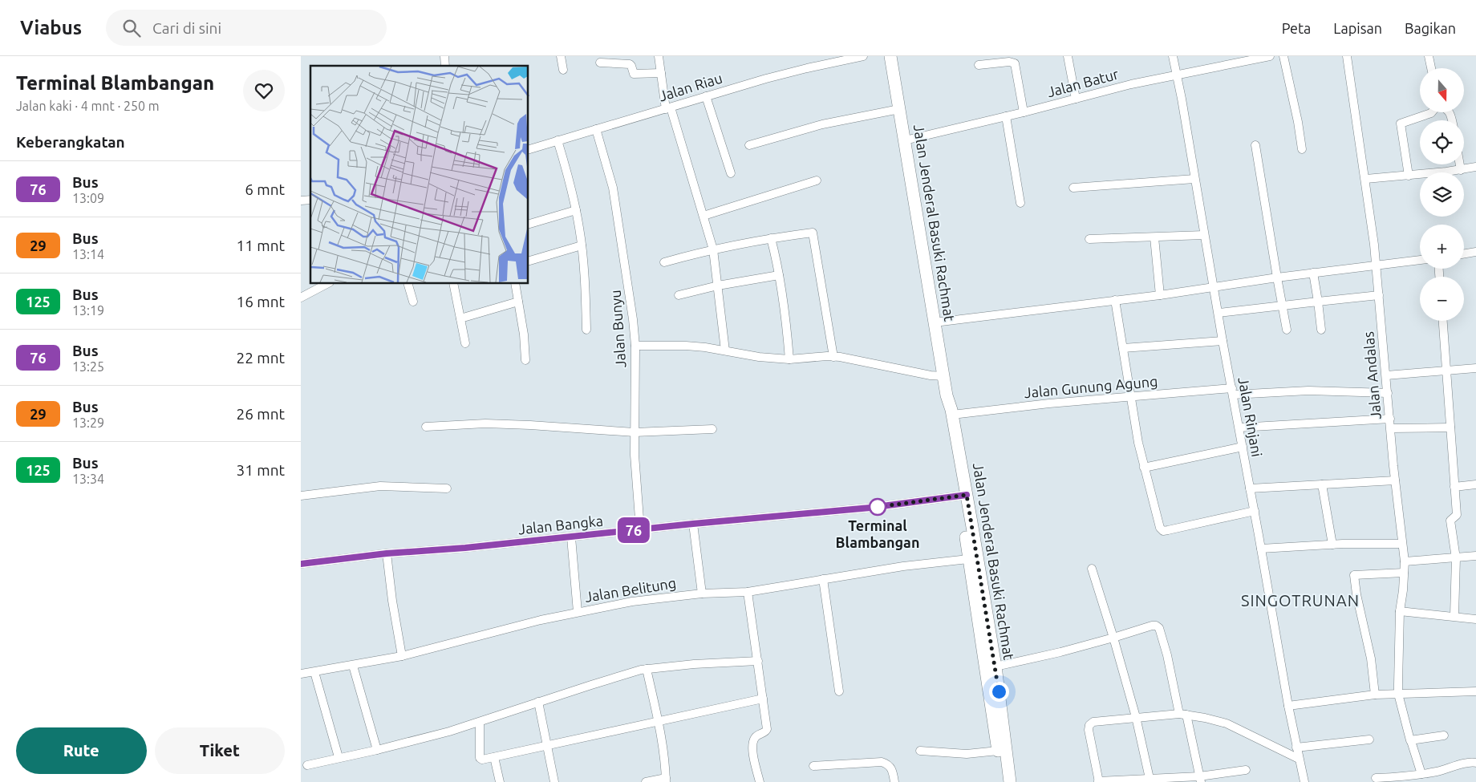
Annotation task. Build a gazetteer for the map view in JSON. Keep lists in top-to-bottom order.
{
  "streets": {
    "main road": ["Jalan Jenderal Basuki Rachmat"],
    "street": [
      "Jalan Batur",
      "Jalan Riau",
      "Jalan Bunyu",
      "Jalan Andalas",
      "Jalan Gunung Agung",
      "Jalan Rinjani",
      "Jalan Bangka",
      "Jalan Belitung"
    ]
  },
  "crossings": [
    ["Jalan Batur", "Jalan Jenderal Basuki Rachmat"],
    ["Jalan Batur", "Jalan Rinjani"],
    ["Jalan Riau", "Jalan Bunyu"],
    ["Jalan Jenderal Basuki Rachmat", "Jalan Gunung Agung"],
    ["Jalan Jenderal Basuki Rachmat", "Jalan Bangka"],
    ["Jalan Jenderal Basuki Rachmat", "Jalan Belitung"],
    ["Jalan Bunyu", "Jalan Bangka"],
    ["Jalan Andalas", "Jalan Gunung Agung"],
    ["Jalan Gunung Agung", "Jalan Rinjani"]
  ],
  "districts": ["SINGOTRUNAN"],
  "places": ["Terminal Blambangan"],
  "lines": ["bus line 76"],
  "north": "bottom",
  "page": {
    "header": "Viabus",
    "search": "Cari di sini",
    "nav": ["Peta", "Lapisan", "Bagikan"],
    "heading": [
      ["Terminal Blambangan", "Jalan kaki · 4 mnt · 250 m"],
      "Keberangkatan"
    ],
    "on_map": "76",
    "map_buttons": ["+", "−"],
    "list": [
      {
        "mark": "76",
        "name": "Bus",
        "note": "13:09",
        "value": "6 mnt"
      },
      {
        "mark": "29",
        "name": "Bus",
        "note": "13:14",
        "value": "11 mnt"
      },
      {
        "mark": "125",
        "name": "Bus",
        "note": "13:19",
        "value": "16 mnt"
      },
      {
        "mark": "76",
        "name": "Bus",
        "note": "13:25",
        "value": "22 mnt"
      },
      {
        "mark": "29",
        "name": "Bus",
        "note": "13:29",
        "value": "26 mnt"
      },
      {
        "mark": "125",
        "name": "Bus",
        "note": "13:34",
        "value": "31 mnt"
      }
    ],
    "buttons": ["Rute", "Tiket"]
  }
}
